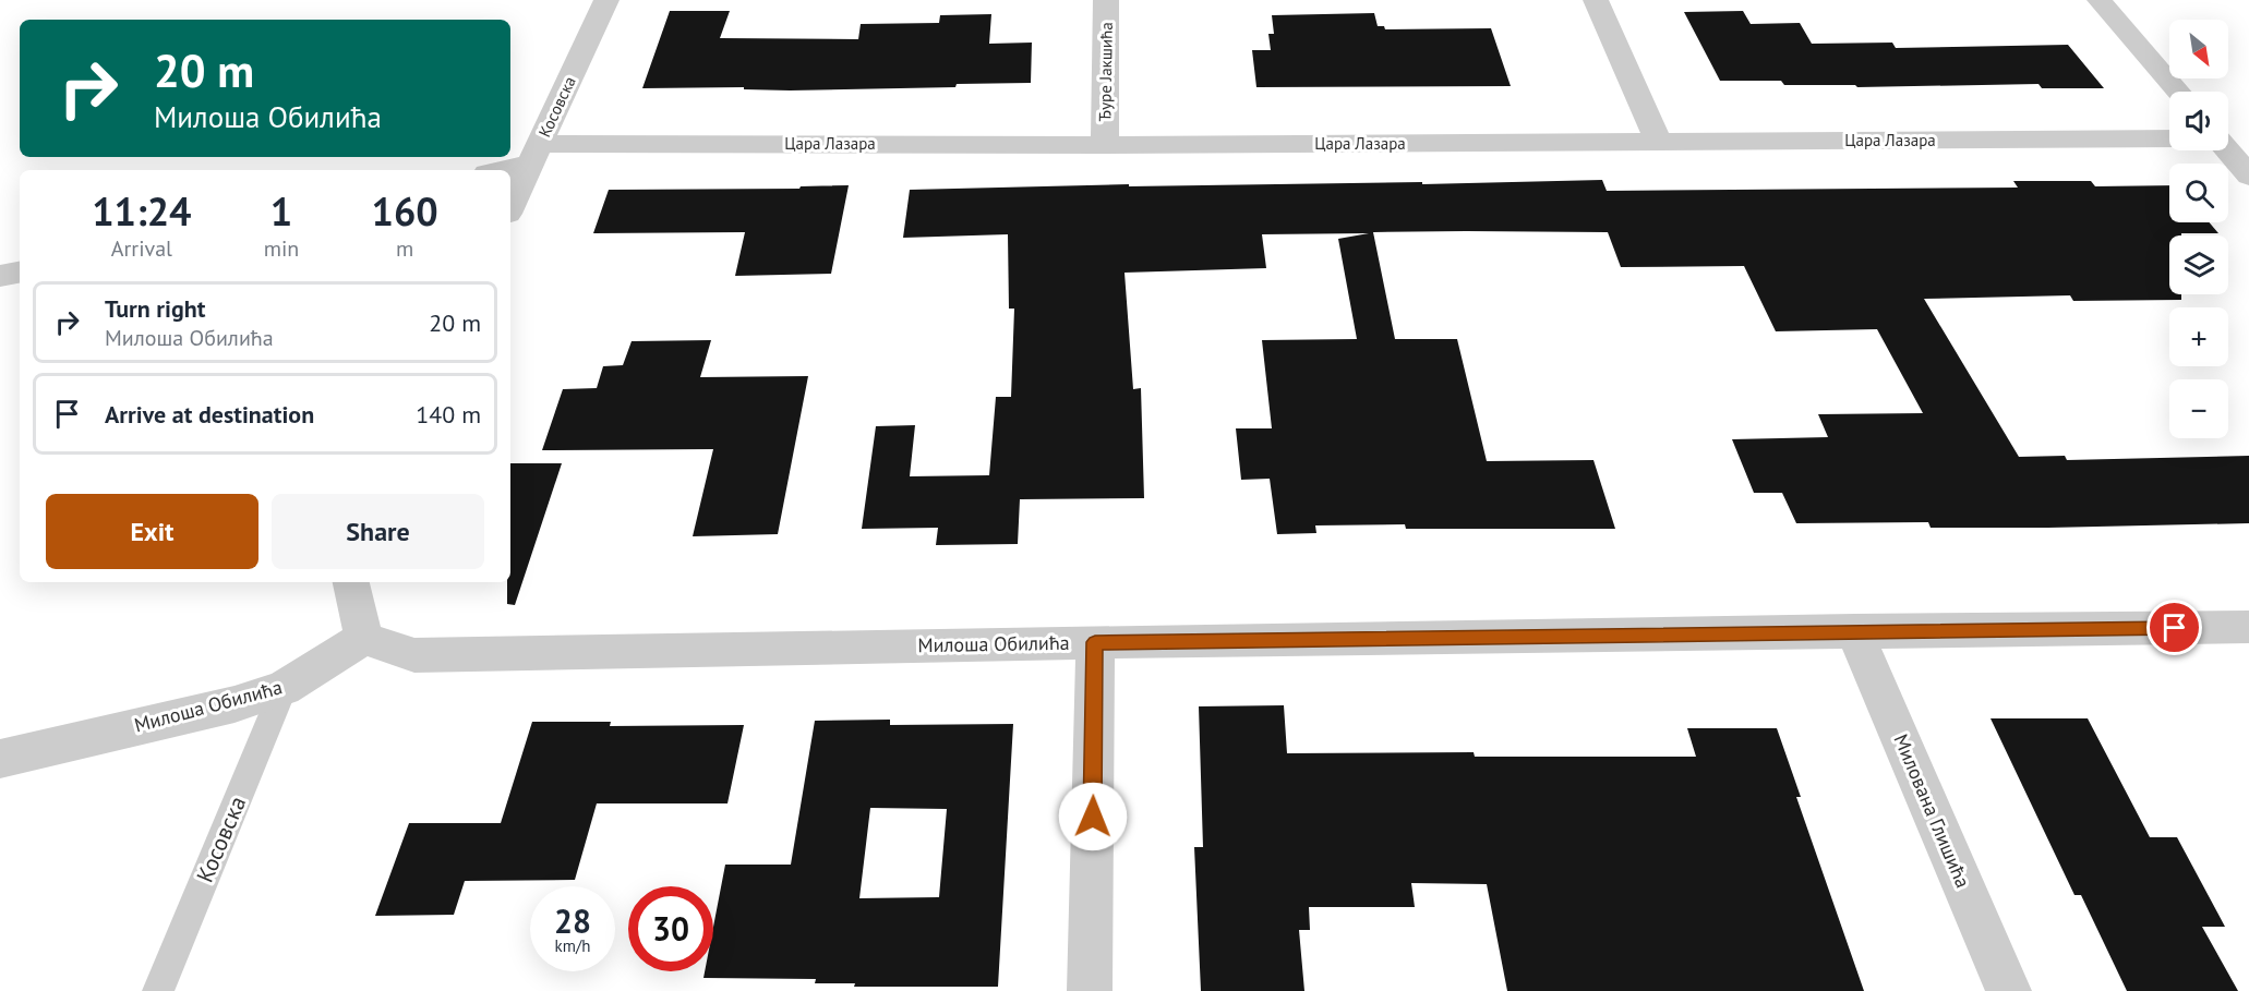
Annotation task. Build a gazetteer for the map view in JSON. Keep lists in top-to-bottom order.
{
  "streets": {
    "street": [
      "Ђуре Јакшића",
      "Косовска",
      "Цара Лазара",
      "Милоша Обилића",
      "Милована Глишића"
    ]
  },
  "crossings": [
    ["Ђуре Јакшића", "Цара Лазара"],
    ["Косовска", "Цара Лазара"],
    ["Косовска", "Милоша Обилића"],
    ["Милоша Обилића", "Милована Глишића"]
  ],
  "north": "bottom right",
  "page": {
    "map_buttons": ["+", "−"],
    "turn": ["20 m", "Милоша Обилића"],
    "eta": [
      "11:24",
      "Arrival",
      "1",
      "min",
      "160",
      "m"
    ],
    "list": [
      {
        "name": "Turn right",
        "note": "Милоша Обилића",
        "value": "20 m"
      },
      {
        "name": "Arrive at destination",
        "value": "140 m"
      }
    ],
    "buttons": ["Exit", "Share"],
    "speed": "28 km/h",
    "limit": "30"
  }
}
